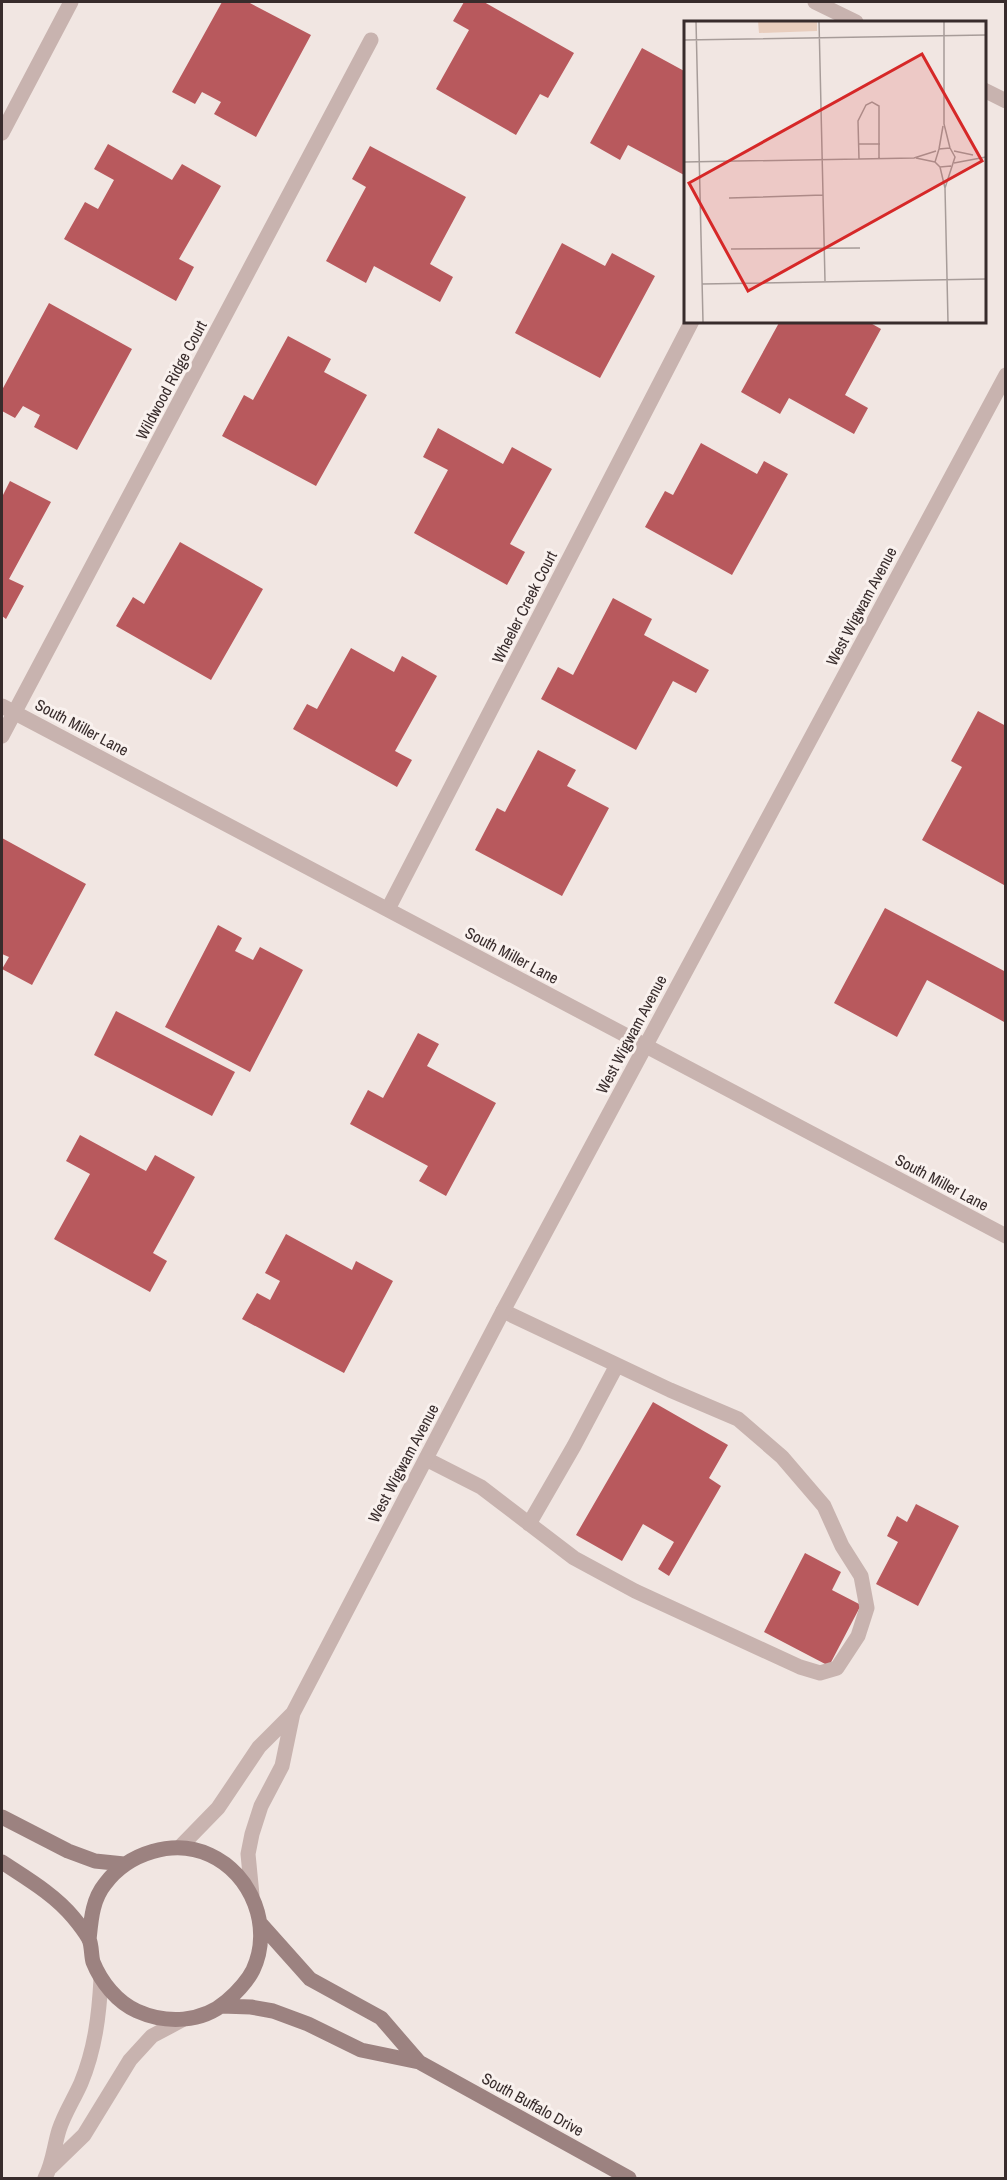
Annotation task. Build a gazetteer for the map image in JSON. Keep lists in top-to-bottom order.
{
  "streets": {
    "main road": ["South Buffalo Drive"],
    "street": [
      "Wildwood Ridge Court",
      "West Wigwam Avenue",
      "Wheeler Creek Court",
      "South Miller Lane"
    ]
  },
  "crossings": [
    ["Wildwood Ridge Court", "South Miller Lane"],
    ["West Wigwam Avenue", "South Miller Lane"],
    ["West Wigwam Avenue", "South Buffalo Drive"],
    ["Wheeler Creek Court", "South Miller Lane"]
  ]
}
